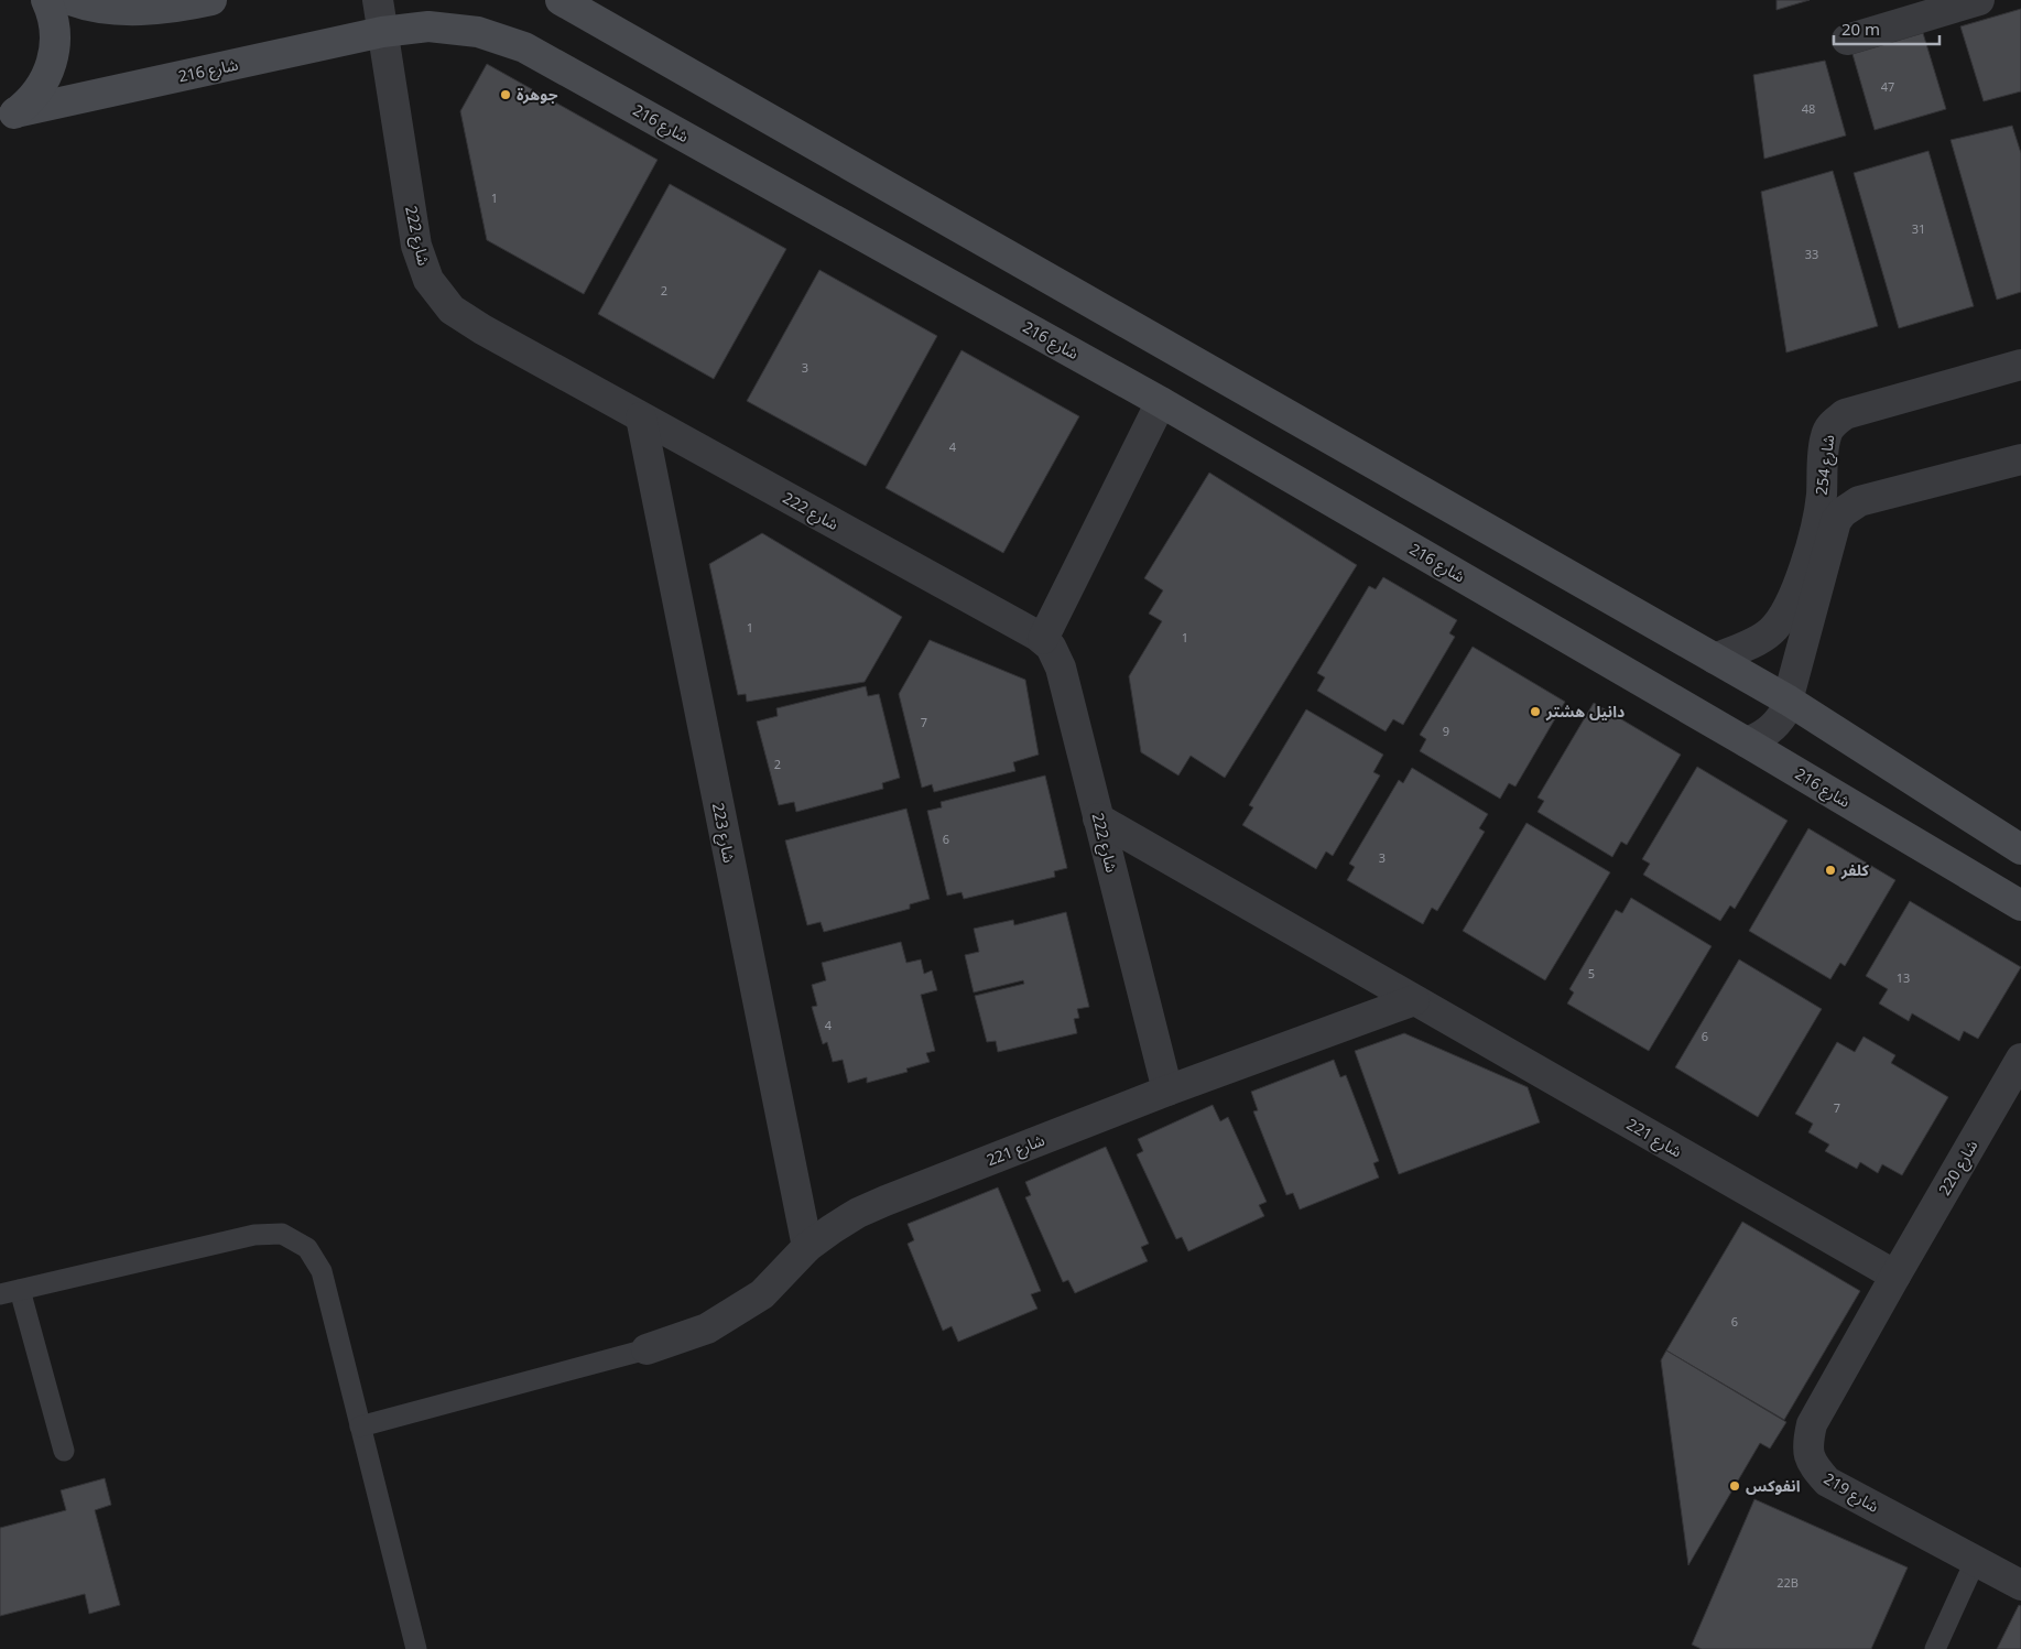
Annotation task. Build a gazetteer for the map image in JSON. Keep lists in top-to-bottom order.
{
  "streets": {
    "main road": ["شارع 216"],
    "street": [
      "شارع 222",
      "شارع 254",
      "شارع 223",
      "شارع 221",
      "شارع 220",
      "شارع 219"
    ]
  },
  "crossings": [
    ["شارع 216", "شارع 222"],
    ["شارع 216", "شارع 254"],
    ["شارع 222", "شارع 223"],
    ["شارع 222", "شارع 221"],
    ["شارع 223", "شارع 221"],
    ["شارع 221", "شارع 220"],
    ["شارع 221", "شارع 219"],
    ["شارع 220", "شارع 219"]
  ],
  "places": [
    "جوهرة",
    "دانيل هشتر",
    "كلفر",
    "انفوكس"
  ],
  "house_numbers": [
    "47",
    "48",
    "1",
    "31",
    "33",
    "2",
    "3",
    "4",
    "1",
    "1",
    "7",
    "9",
    "2",
    "6",
    "3",
    "5",
    "13",
    "4",
    "6",
    "7",
    "6",
    "22B"
  ],
  "scale_bar": "20 m"
}
